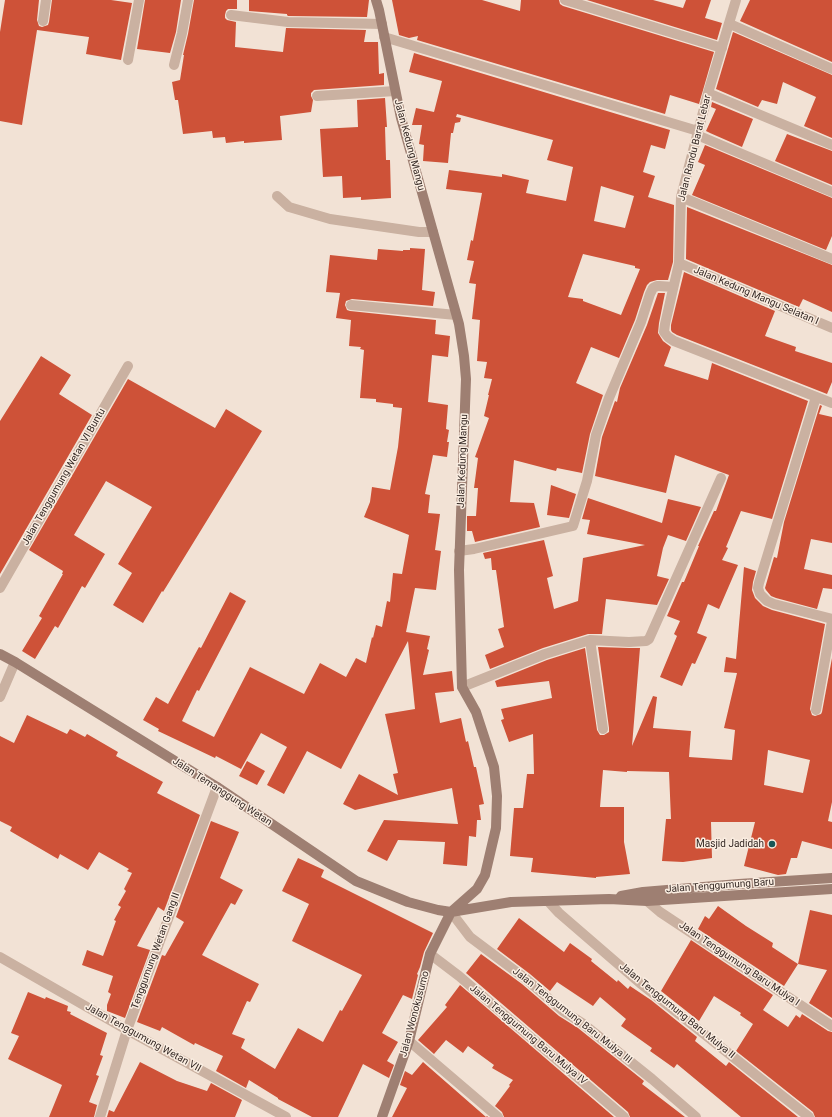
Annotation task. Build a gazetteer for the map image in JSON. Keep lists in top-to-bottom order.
{
  "streets": {
    "main road": [
      "Jalan Kedung Mangu",
      "Jalan Temanggung Wetan",
      "Jalan Tenggumung Baru",
      "Jalan Wonokusumo"
    ],
    "street": [
      "Jalan Randu Barat Lebar",
      "Jalan Kedung Mangu Selatan I",
      "Jalan Tenggumung Wetan VI Buntu",
      "Tenggumung Wetan Gang II",
      "Jalan Tenggumung Baru Mulya I",
      "Jalan Tenggumung Baru Mulya II",
      "Jalan Tenggumung Baru Mulya III",
      "Jalan Tenggumung Baru Mulya IV",
      "Jalan Tenggumung Wetan VII"
    ]
  },
  "crossings": [
    ["Jalan Kedung Mangu", "Jalan Temanggung Wetan"],
    ["Jalan Kedung Mangu", "Jalan Tenggumung Baru"],
    ["Jalan Kedung Mangu", "Jalan Wonokusumo"],
    ["Jalan Kedung Mangu", "Jalan Tenggumung Baru Mulya III"],
    ["Jalan Randu Barat Lebar", "Jalan Kedung Mangu Selatan I"],
    ["Jalan Temanggung Wetan", "Jalan Tenggumung Baru"],
    ["Jalan Temanggung Wetan", "Tenggumung Wetan Gang II"],
    ["Jalan Temanggung Wetan", "Jalan Wonokusumo"],
    ["Jalan Temanggung Wetan", "Jalan Tenggumung Baru Mulya III"],
    ["Jalan Tenggumung Baru", "Jalan Tenggumung Baru Mulya I"],
    ["Jalan Tenggumung Baru", "Jalan Tenggumung Baru Mulya II"],
    ["Jalan Tenggumung Baru", "Jalan Wonokusumo"],
    ["Jalan Tenggumung Baru", "Jalan Tenggumung Baru Mulya III"],
    ["Tenggumung Wetan Gang II", "Jalan Tenggumung Wetan VII"],
    ["Jalan Wonokusumo", "Jalan Tenggumung Baru Mulya III"],
    ["Jalan Wonokusumo", "Jalan Tenggumung Baru Mulya IV"]
  ],
  "places": ["Masjid Jadidah"]
}
